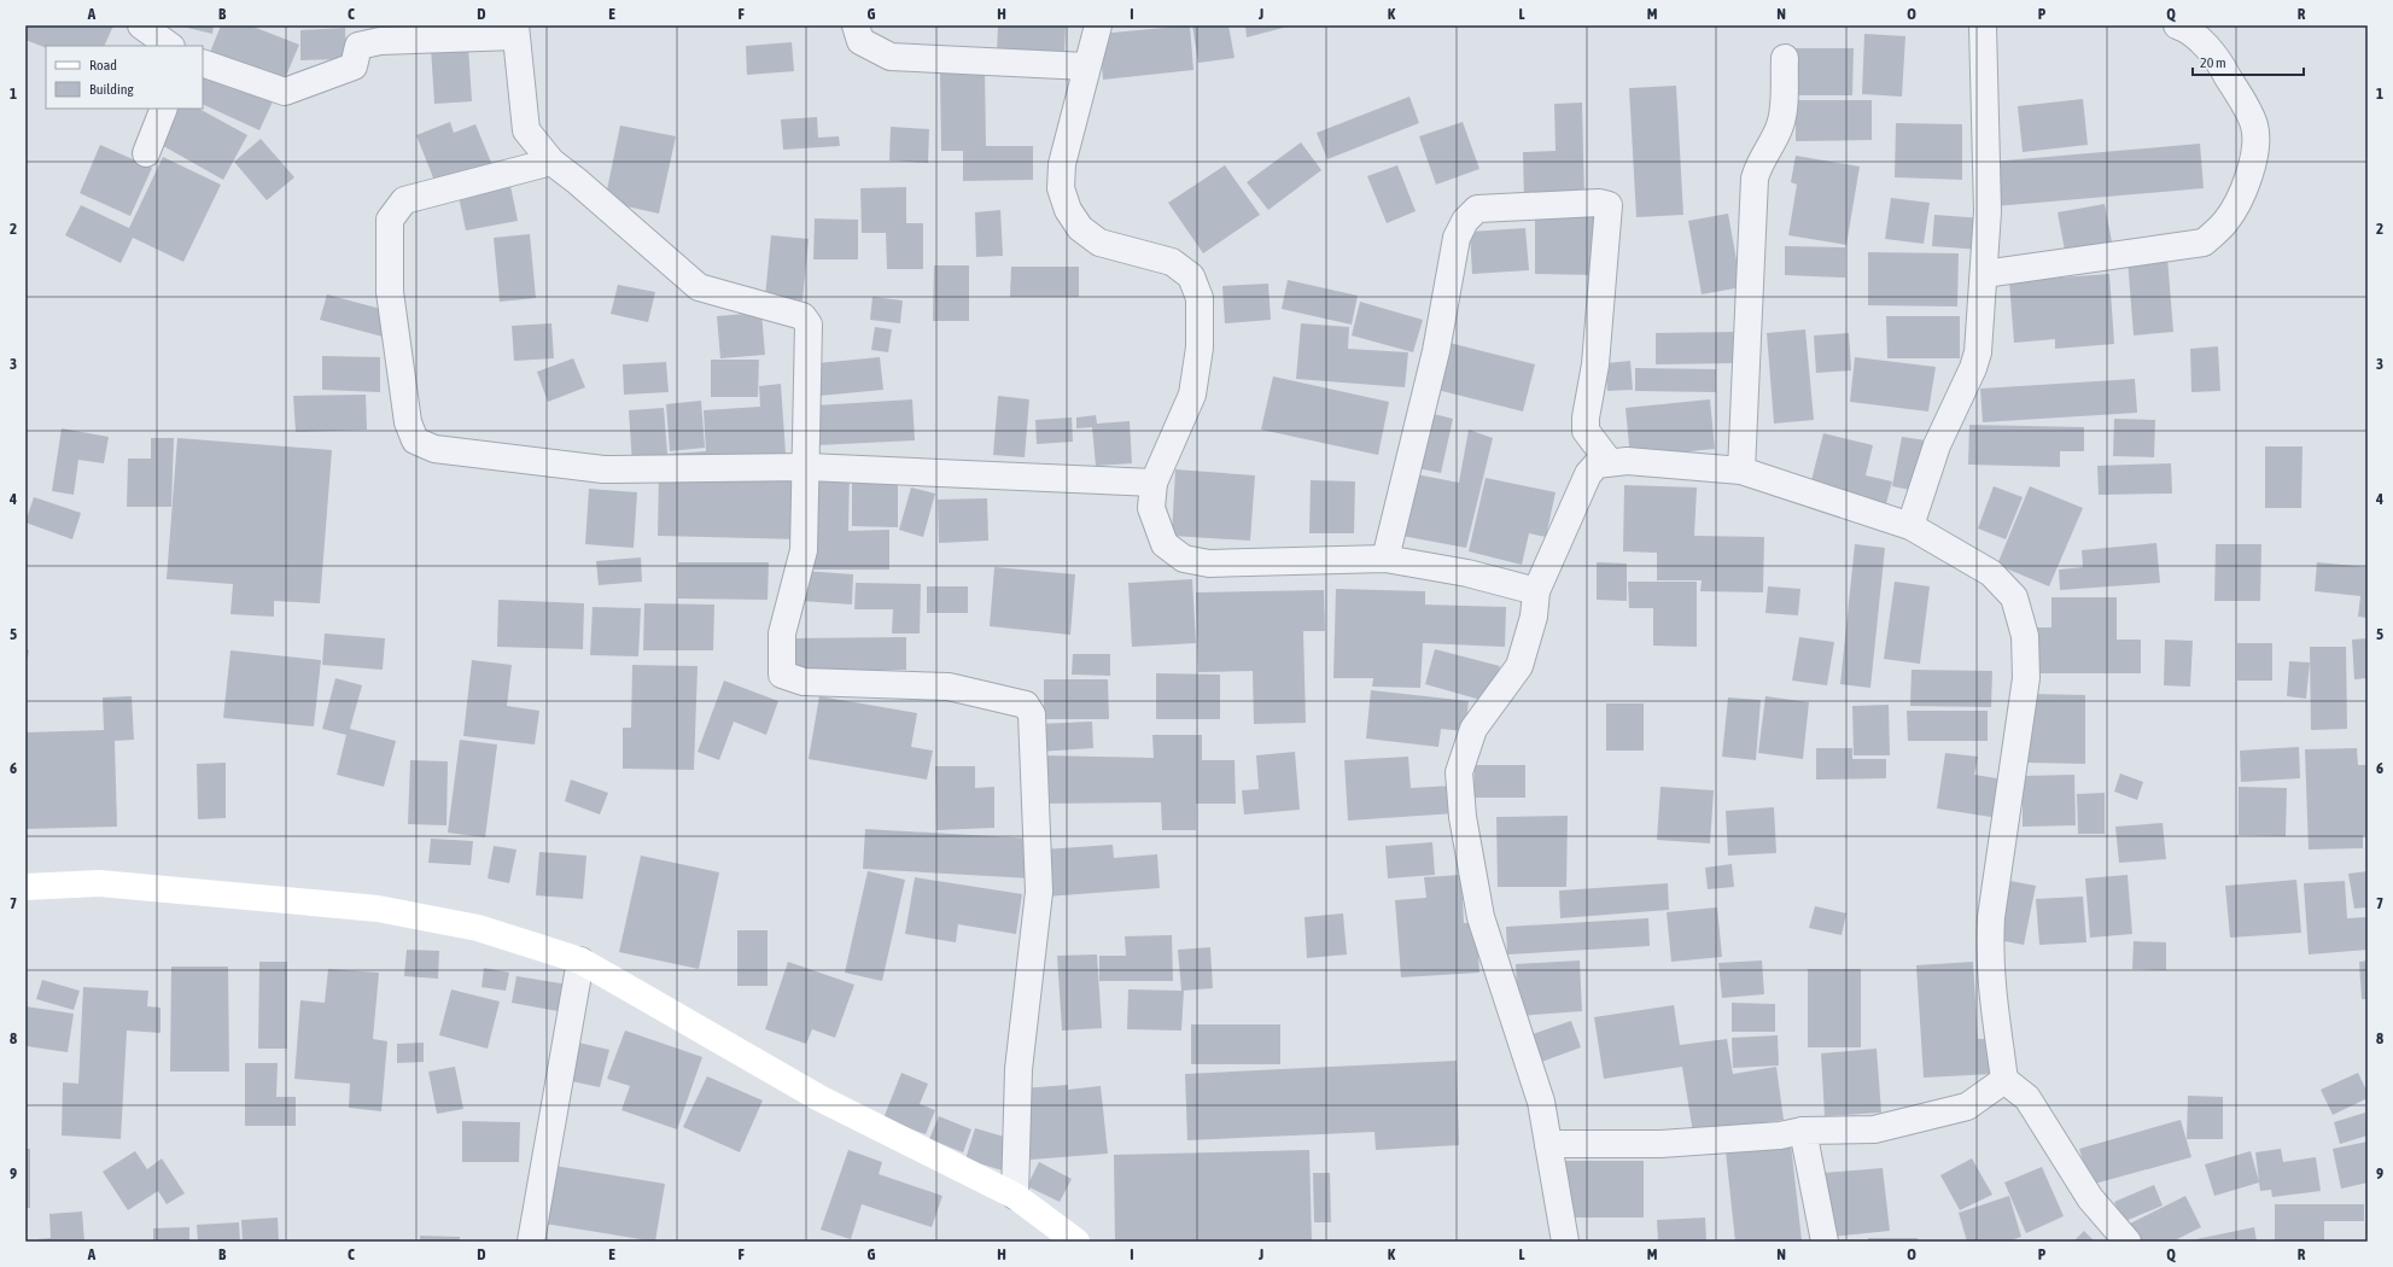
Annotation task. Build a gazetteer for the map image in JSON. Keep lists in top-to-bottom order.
{
  "legend": ["Road", "Building"],
  "scale_bar": "20 m",
  "grid": {
    "columns": [
      "A",
      "B",
      "C",
      "D",
      "E",
      "F",
      "G",
      "H",
      "I",
      "J",
      "K",
      "L",
      "M",
      "N",
      "O",
      "P",
      "Q",
      "R"
    ],
    "rows": [
      "1",
      "2",
      "3",
      "4",
      "5",
      "6",
      "7",
      "8",
      "9"
    ]
  }
}
